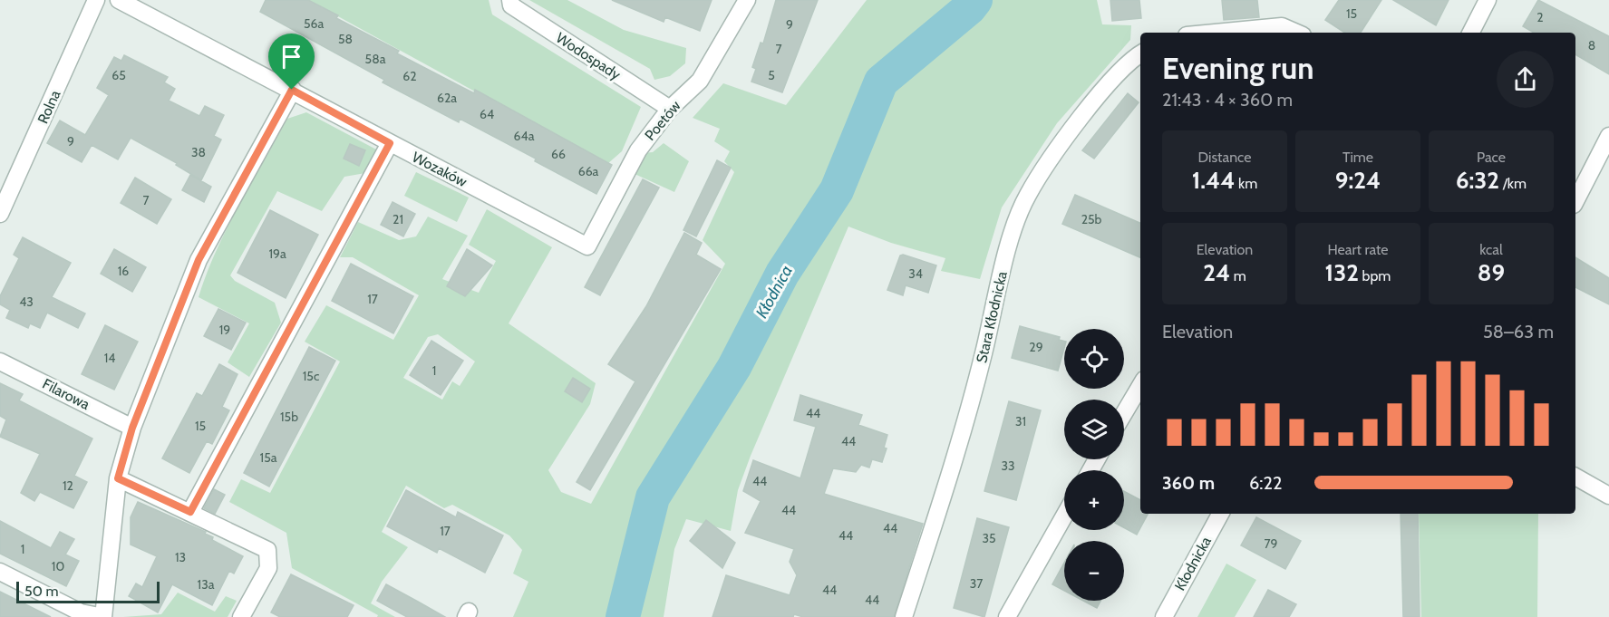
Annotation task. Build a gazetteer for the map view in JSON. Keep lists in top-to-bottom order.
{
  "streets": {
    "street": [
      "Wodospady",
      "Rolna",
      "Poetów",
      "Wozaków",
      "Stara Kłodnicka",
      "Filarowa",
      "Kłodnicka"
    ]
  },
  "crossings": [
    ["Wodospady", "Poetów"],
    ["Poetów", "Wozaków"]
  ],
  "water": ["Kłodnica"],
  "house_numbers": [
    "15",
    "2",
    "56a",
    "9",
    "58",
    "8",
    "7",
    "58a",
    "65",
    "5",
    "62",
    "62a",
    "64",
    "64a",
    "9",
    "38",
    "66",
    "66a",
    "7",
    "21",
    "25b",
    "19a",
    "16",
    "34",
    "17",
    "43",
    "19",
    "29",
    "14",
    "1",
    "15c",
    "44",
    "15b",
    "31",
    "15",
    "44",
    "15a",
    "33",
    "44",
    "12",
    "44",
    "44",
    "17",
    "44",
    "35",
    "79",
    "1",
    "13",
    "10",
    "37",
    "13a",
    "44",
    "44"
  ],
  "scale_bar": "50 m",
  "page": {
    "heading": ["Evening run", "21:43 · 4 × 360 m"],
    "stats": [
      ["Distance", "1.44 km"],
      ["Time", "9:24"],
      ["Pace", "6:32 /km"],
      ["Elevation", "24 m"],
      ["Heart rate", "132 bpm"],
      ["kcal", "89"]
    ],
    "chart": ["Elevation", "58–63 m"],
    "map_buttons": ["+", "−"],
    "list": [
      {
        "name": "360 m",
        "note": "6:22"
      }
    ],
    "scale": "50 m"
  }
}
